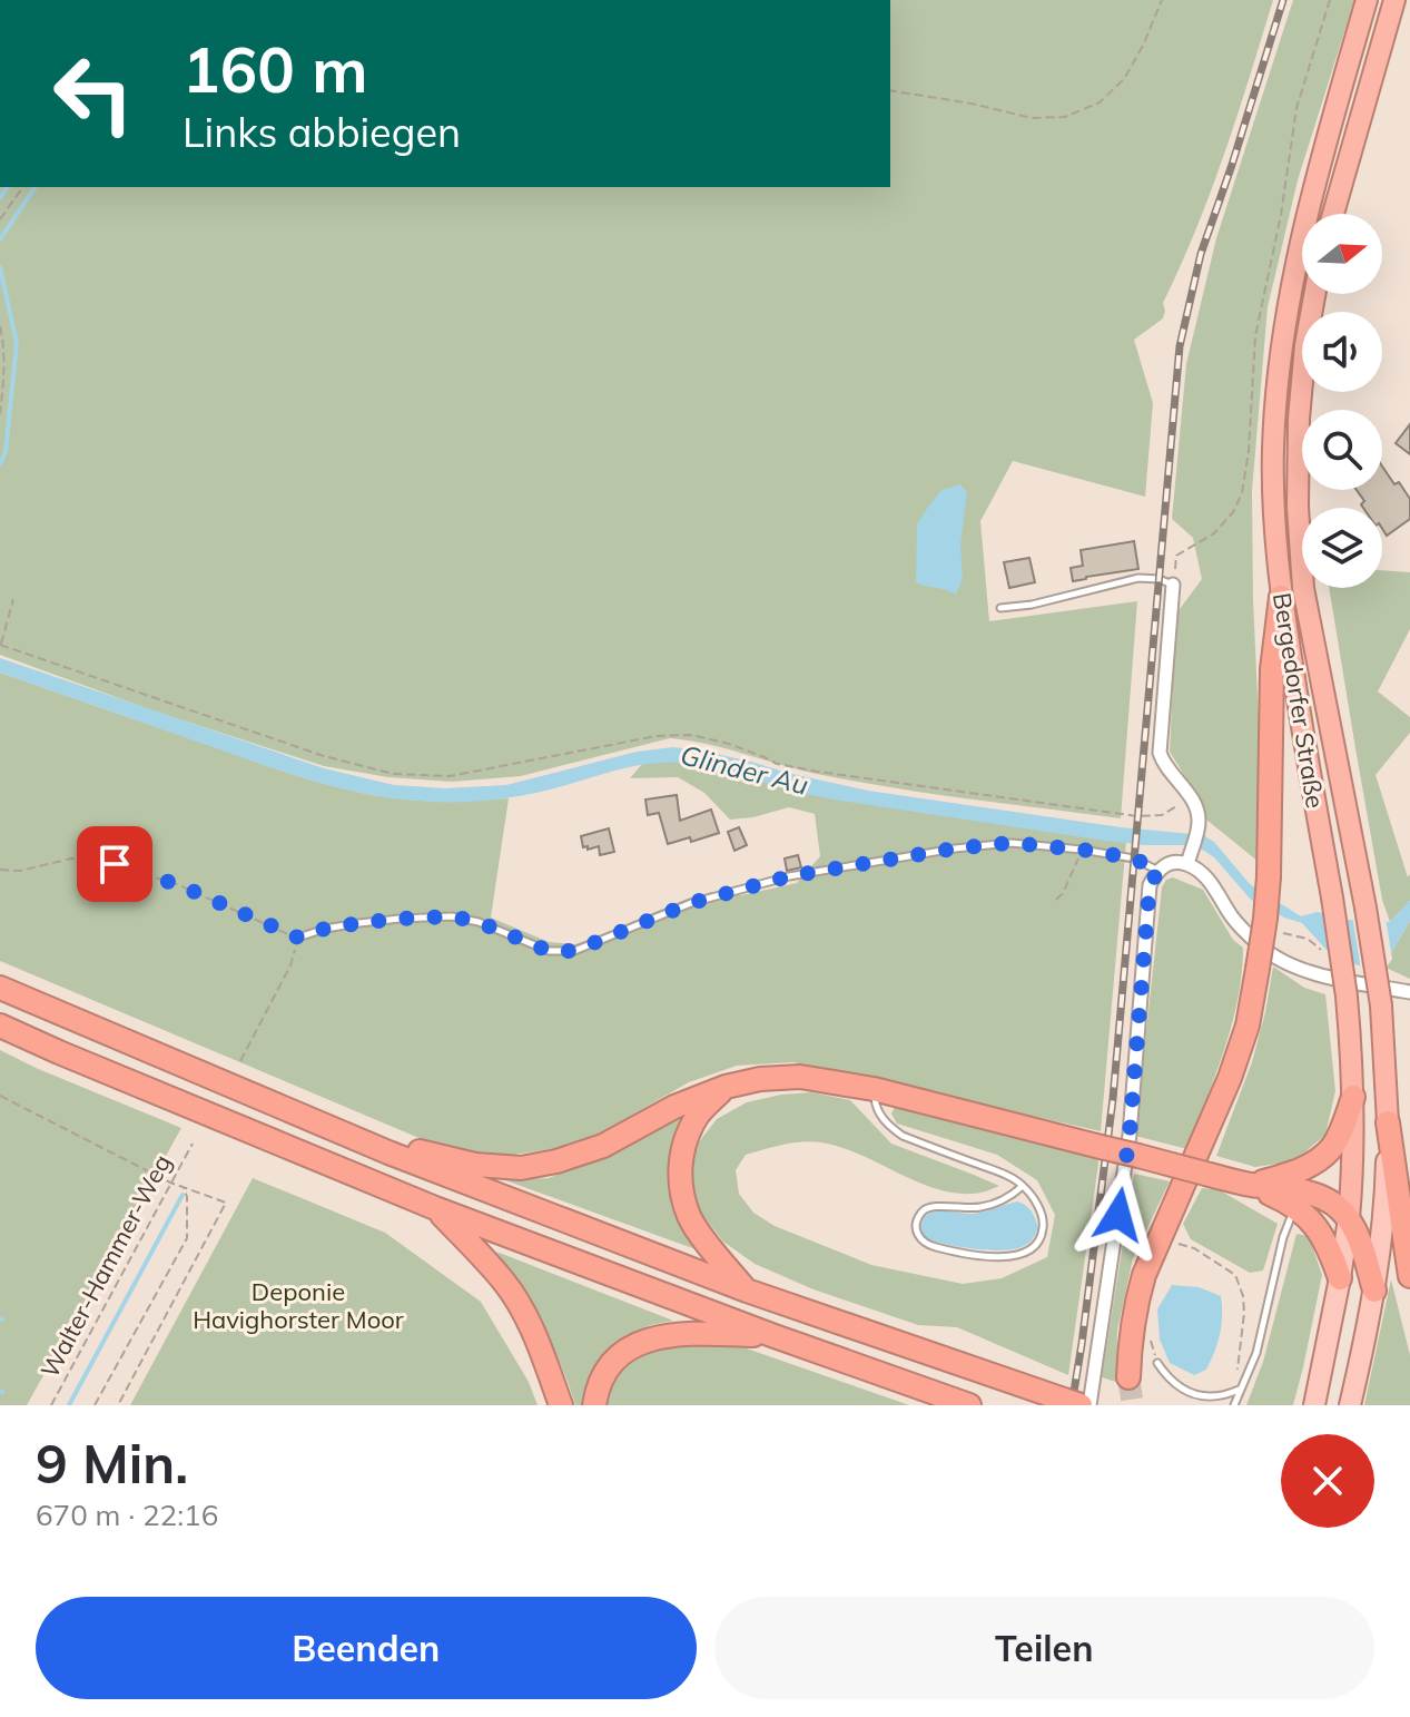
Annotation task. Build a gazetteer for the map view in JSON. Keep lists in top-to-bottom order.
{
  "streets": {
    "highway": ["Bergedorfer Straße"],
    "path": ["Walter-Hammer-Weg"]
  },
  "water": ["Glinder Au"],
  "parks": ["Deponie Havighorster Moor"],
  "north": "right",
  "page": {
    "turn": ["160 m", "Links abbiegen"],
    "heading": ["9 Min.", "670 m · 22:16"],
    "buttons": ["Beenden", "Teilen"]
  }
}
